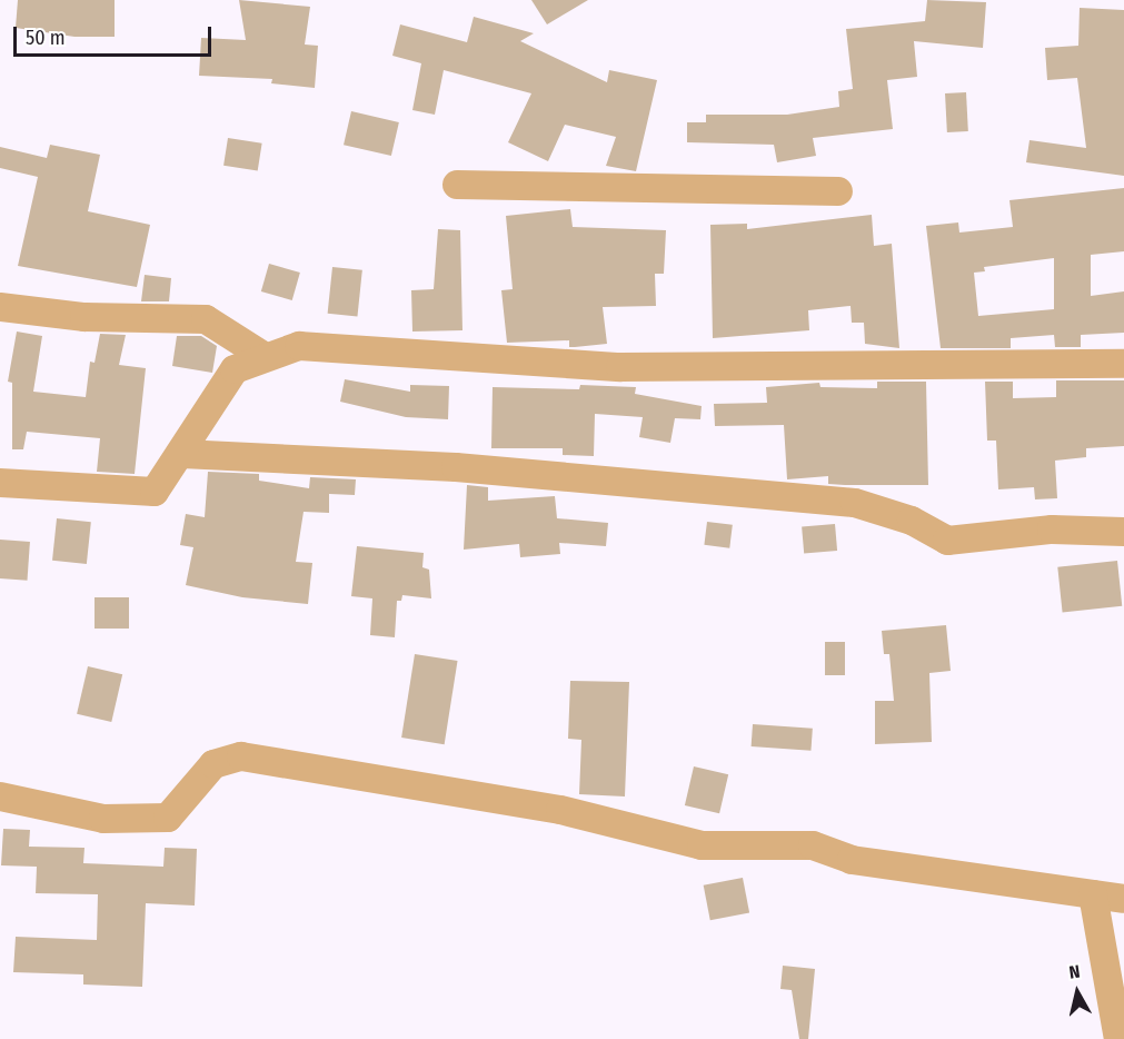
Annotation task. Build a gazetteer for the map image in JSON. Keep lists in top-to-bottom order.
{
  "scale_bar": "50 m",
  "north": "top"
}
